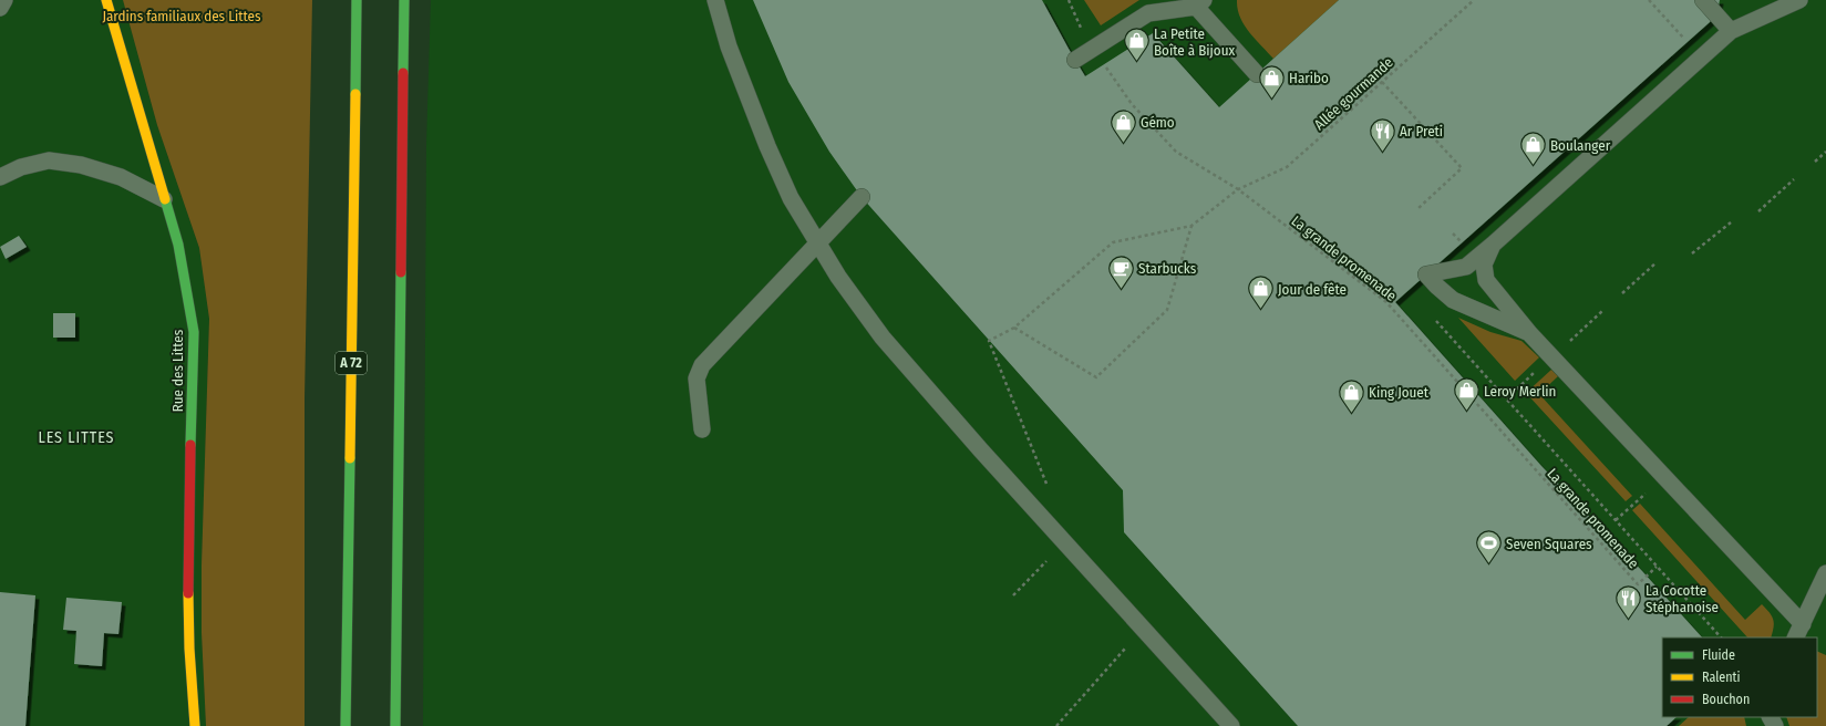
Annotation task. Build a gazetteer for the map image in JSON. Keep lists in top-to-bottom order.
{
  "streets": {
    "main road": ["A 72", "Rue des Littes"],
    "path": ["Allée gourmande", "La grande promenade"]
  },
  "crossings": [
    ["Allée gourmande", "La grande promenade"]
  ],
  "districts": ["LES LITTES"],
  "parks": ["Jardins familiaux des Littes"],
  "places": {
    "shop": [
      "La Petite Boîte à Bijoux",
      "Haribo",
      "Gémo",
      "Boulanger",
      "Jour de fête",
      "Leroy Merlin",
      "King Jouet"
    ],
    "restaurant": ["Ar Preti", "La Cocotte Stéphanoise"],
    "cafe": ["Starbucks"],
    "sports": ["Seven Squares"]
  },
  "legend": ["Fluide", "Ralenti", "Bouchon"]
}
